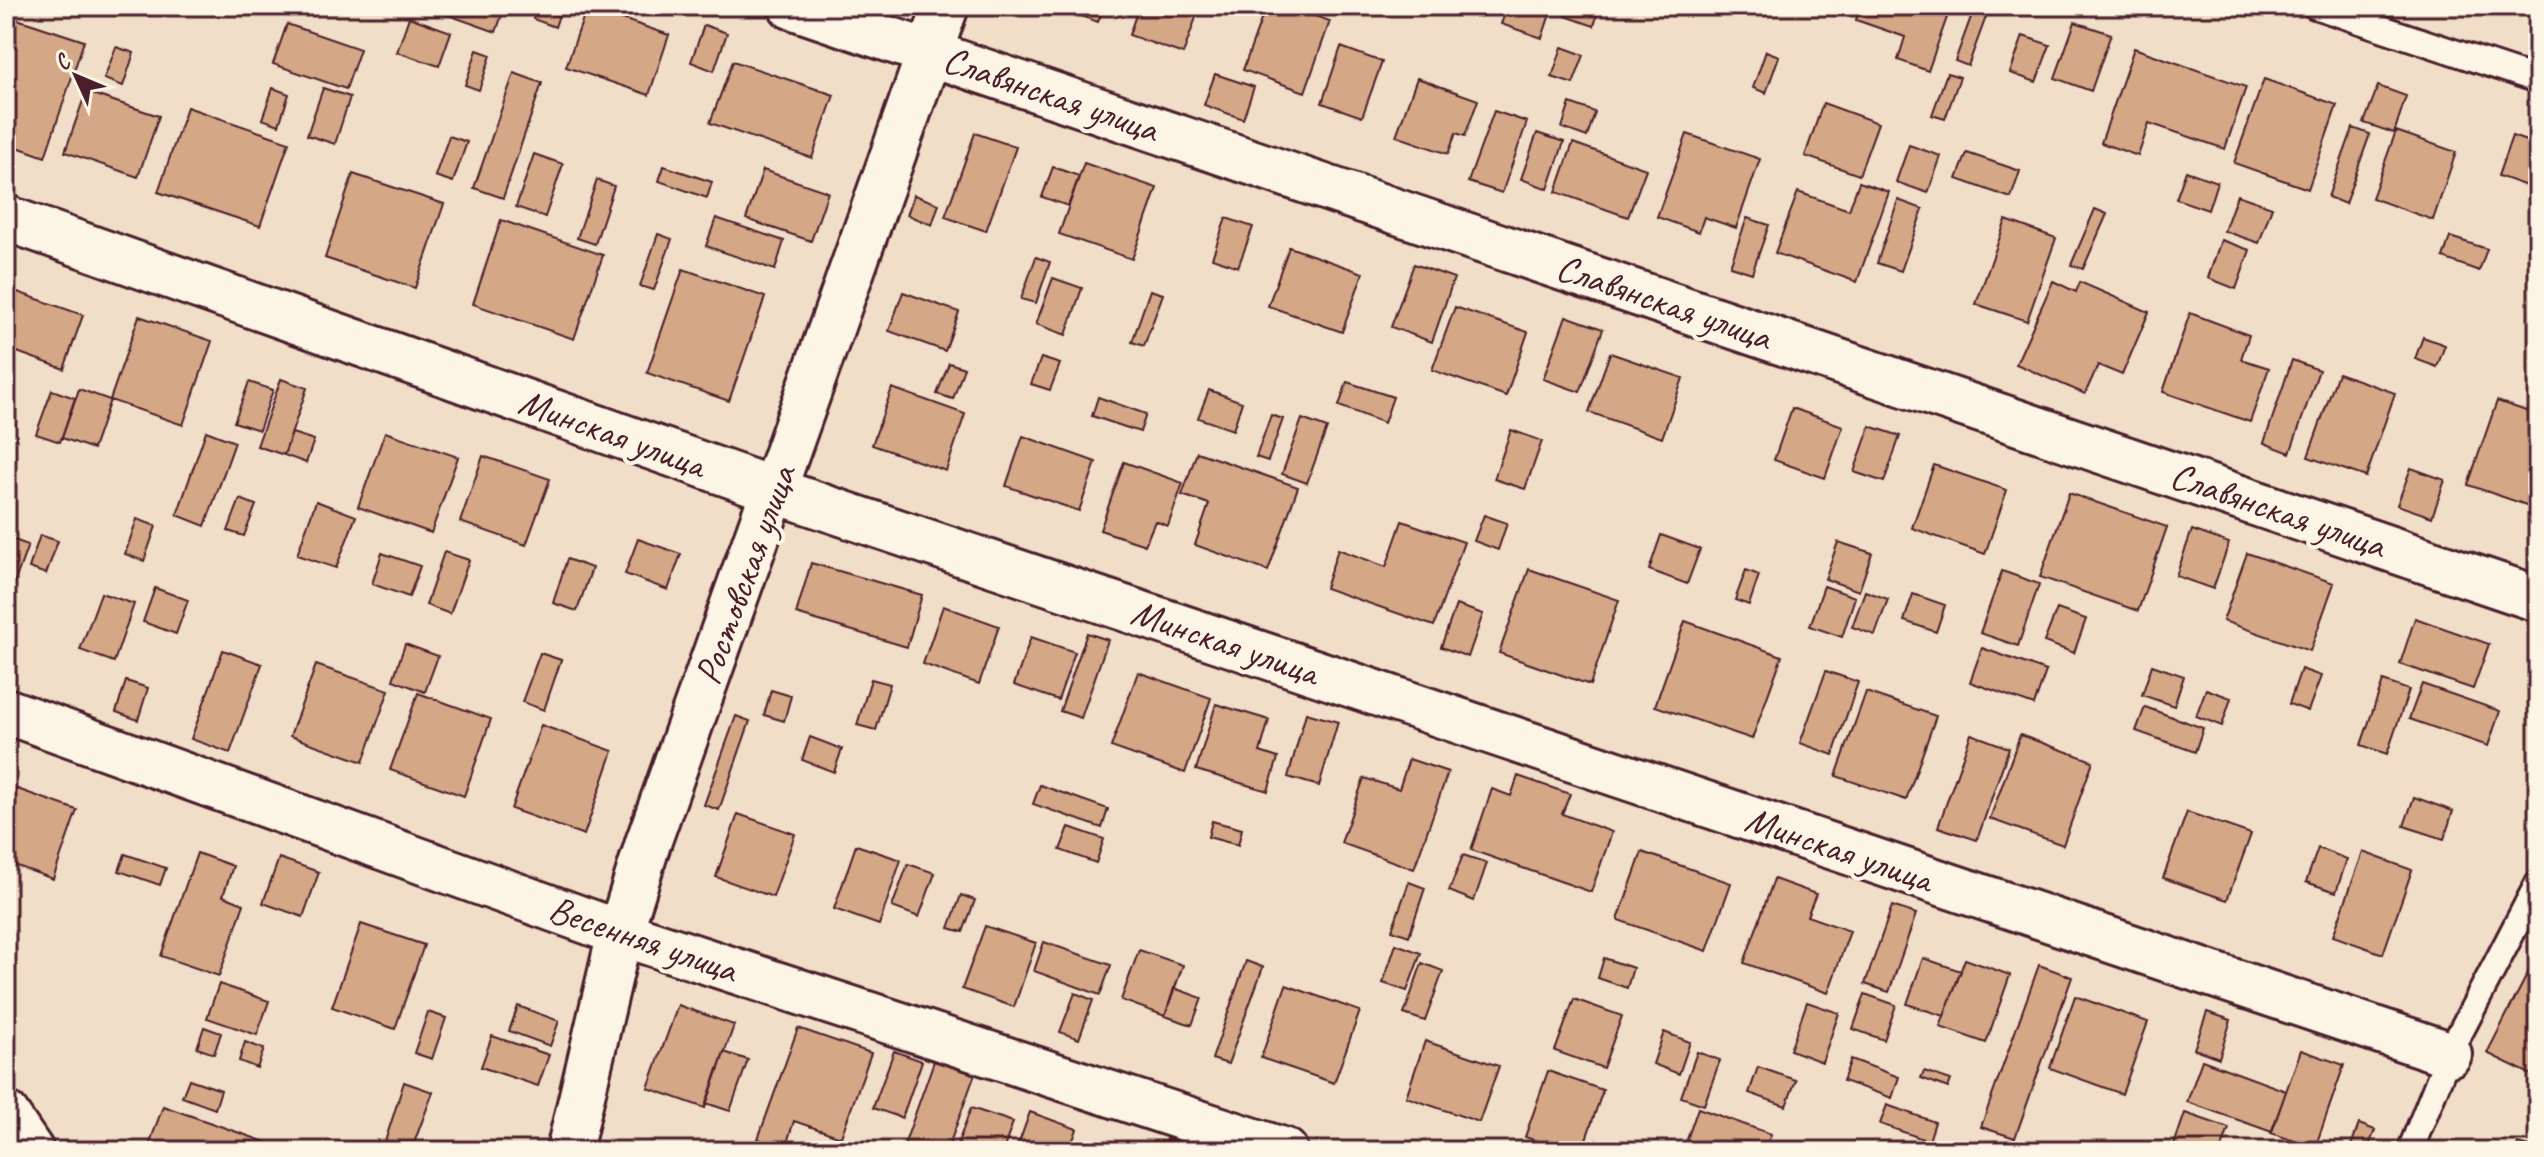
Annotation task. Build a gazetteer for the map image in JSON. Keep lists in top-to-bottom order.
{
  "streets": {
    "street": [
      "Славянская улица",
      "Минская улица",
      "Ростовская улица",
      "Весенняя улица"
    ]
  },
  "crossings": [
    ["Славянская улица", "Ростовская улица"],
    ["Минская улица", "Ростовская улица"],
    ["Ростовская улица", "Весенняя улица"]
  ],
  "north": "top left"
}
